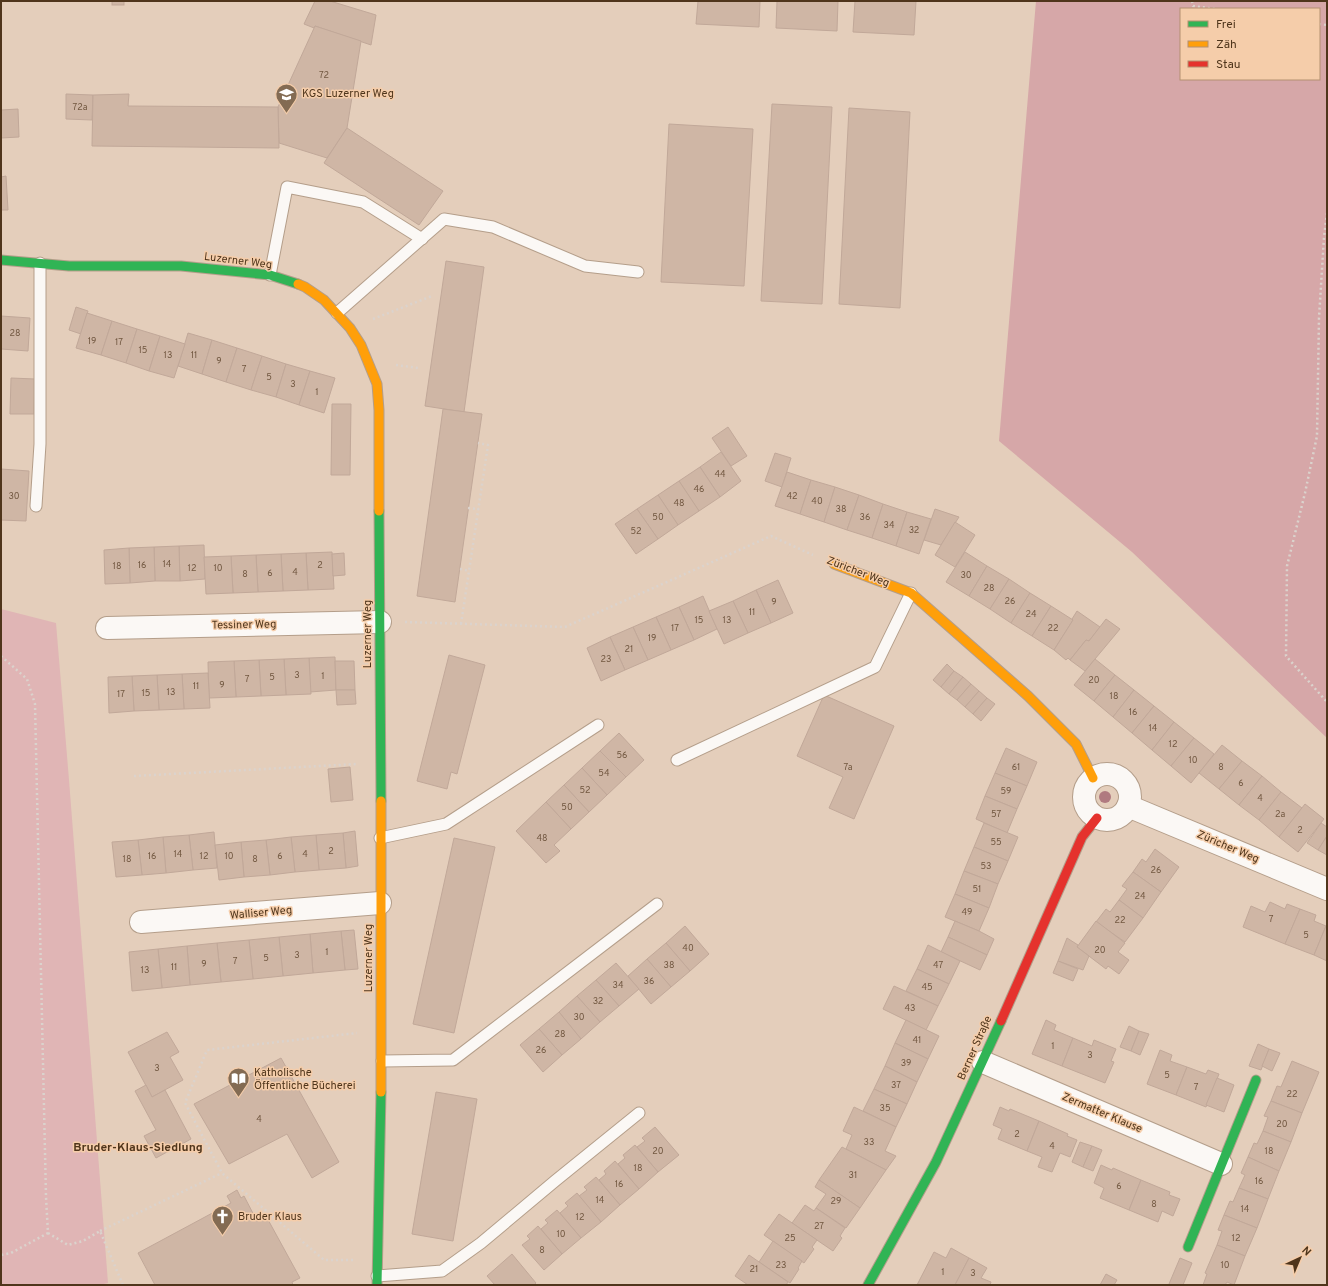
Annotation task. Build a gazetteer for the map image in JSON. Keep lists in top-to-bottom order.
{
  "streets": {
    "street": [
      "Luzerner Weg",
      "Züricher Weg",
      "Tessiner Weg",
      "Walliser Weg",
      "Berner Straße",
      "Zermatter Klause"
    ]
  },
  "crossings": [
    ["Luzerner Weg", "Tessiner Weg"],
    ["Luzerner Weg", "Walliser Weg"],
    ["Züricher Weg", "Berner Straße"],
    ["Berner Straße", "Zermatter Klause"]
  ],
  "districts": ["Bruder-Klaus-Siedlung"],
  "places": {
    "school or university": ["KGS Luzerner Weg"],
    "library": ["Katholische Öffentliche Bücherei"],
    "church": ["Bruder Klaus"]
  },
  "house_numbers": [
    "72",
    "72a",
    "28",
    "19",
    "17",
    "15",
    "13",
    "11",
    "9",
    "7",
    "5",
    "3",
    "1",
    "44",
    "46",
    "30",
    "42",
    "40",
    "48",
    "38",
    "50",
    "36",
    "34",
    "32",
    "52",
    "14",
    "16",
    "2",
    "18",
    "12",
    "10",
    "4",
    "6",
    "8",
    "30",
    "28",
    "26",
    "9",
    "11",
    "24",
    "15",
    "13",
    "17",
    "22",
    "19",
    "21",
    "23",
    "3",
    "1",
    "5",
    "7",
    "20",
    "9",
    "11",
    "13",
    "15",
    "17",
    "18",
    "16",
    "14",
    "12",
    "56",
    "10",
    "7a",
    "61",
    "8",
    "54",
    "6",
    "52",
    "59",
    "4",
    "50",
    "57",
    "2a",
    "2",
    "48",
    "55",
    "2",
    "14",
    "4",
    "16",
    "12",
    "10",
    "6",
    "18",
    "8",
    "53",
    "26",
    "51",
    "24",
    "49",
    "7",
    "22",
    "5",
    "40",
    "20",
    "1",
    "3",
    "5",
    "7",
    "9",
    "38",
    "47",
    "11",
    "13",
    "36",
    "34",
    "45",
    "32",
    "43",
    "30",
    "28",
    "41",
    "1",
    "26",
    "3",
    "39",
    "3",
    "5",
    "37",
    "7",
    "22",
    "35",
    "4",
    "20",
    "2",
    "33",
    "4",
    "20",
    "18",
    "18",
    "31",
    "16",
    "16",
    "6",
    "14",
    "29",
    "8",
    "14",
    "12",
    "27",
    "10",
    "25",
    "12",
    "8",
    "23",
    "10",
    "21",
    "1",
    "3"
  ],
  "legend": ["Frei", "Zäh", "Stau"],
  "north": "top right"
}
